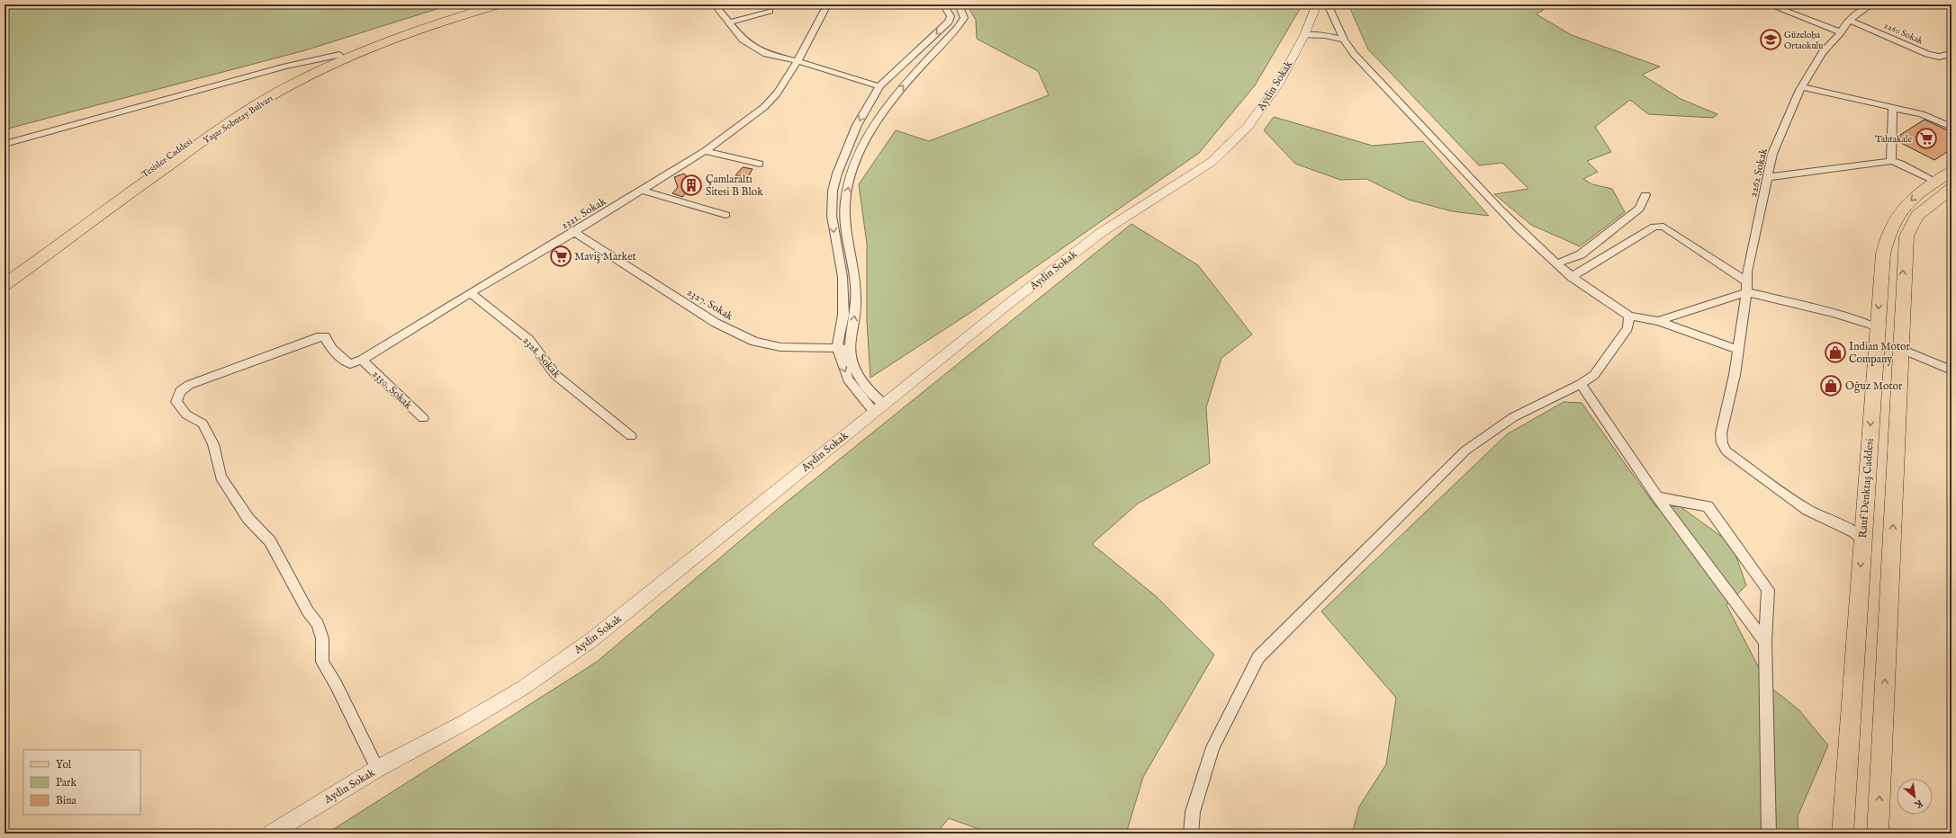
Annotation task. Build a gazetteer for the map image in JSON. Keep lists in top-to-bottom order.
{
  "streets": {
    "main road": ["Yaşar Sobutay Bulvarı", "Tesisler Caddesi", "Rauf Denktaş Caddesi"],
    "street": [
      "2260 Sokak",
      "Aydin Sokak",
      "2262 Sokak",
      "2321. Sokak",
      "2327. Sokak",
      "2328. Sokak",
      "2330. Sokak"
    ]
  },
  "crossings": [
    ["2260 Sokak", "2262 Sokak"],
    ["2262 Sokak", "Rauf Denktaş Caddesi"],
    ["2321. Sokak", "2327. Sokak"],
    ["2321. Sokak", "2328. Sokak"],
    ["2321. Sokak", "2330. Sokak"]
  ],
  "places": {
    "school or university": ["Güzeloba Ortaokulu"],
    "supermarket": ["Tahtakale", "Maviş Market"],
    "building": ["Çamlaraltı Sitesi B Blok"],
    "shop": ["Indian Motor Company", "Oğuz Motor"]
  },
  "legend": ["Yol", "Park", "Bina"],
  "north": "bottom right"
}
